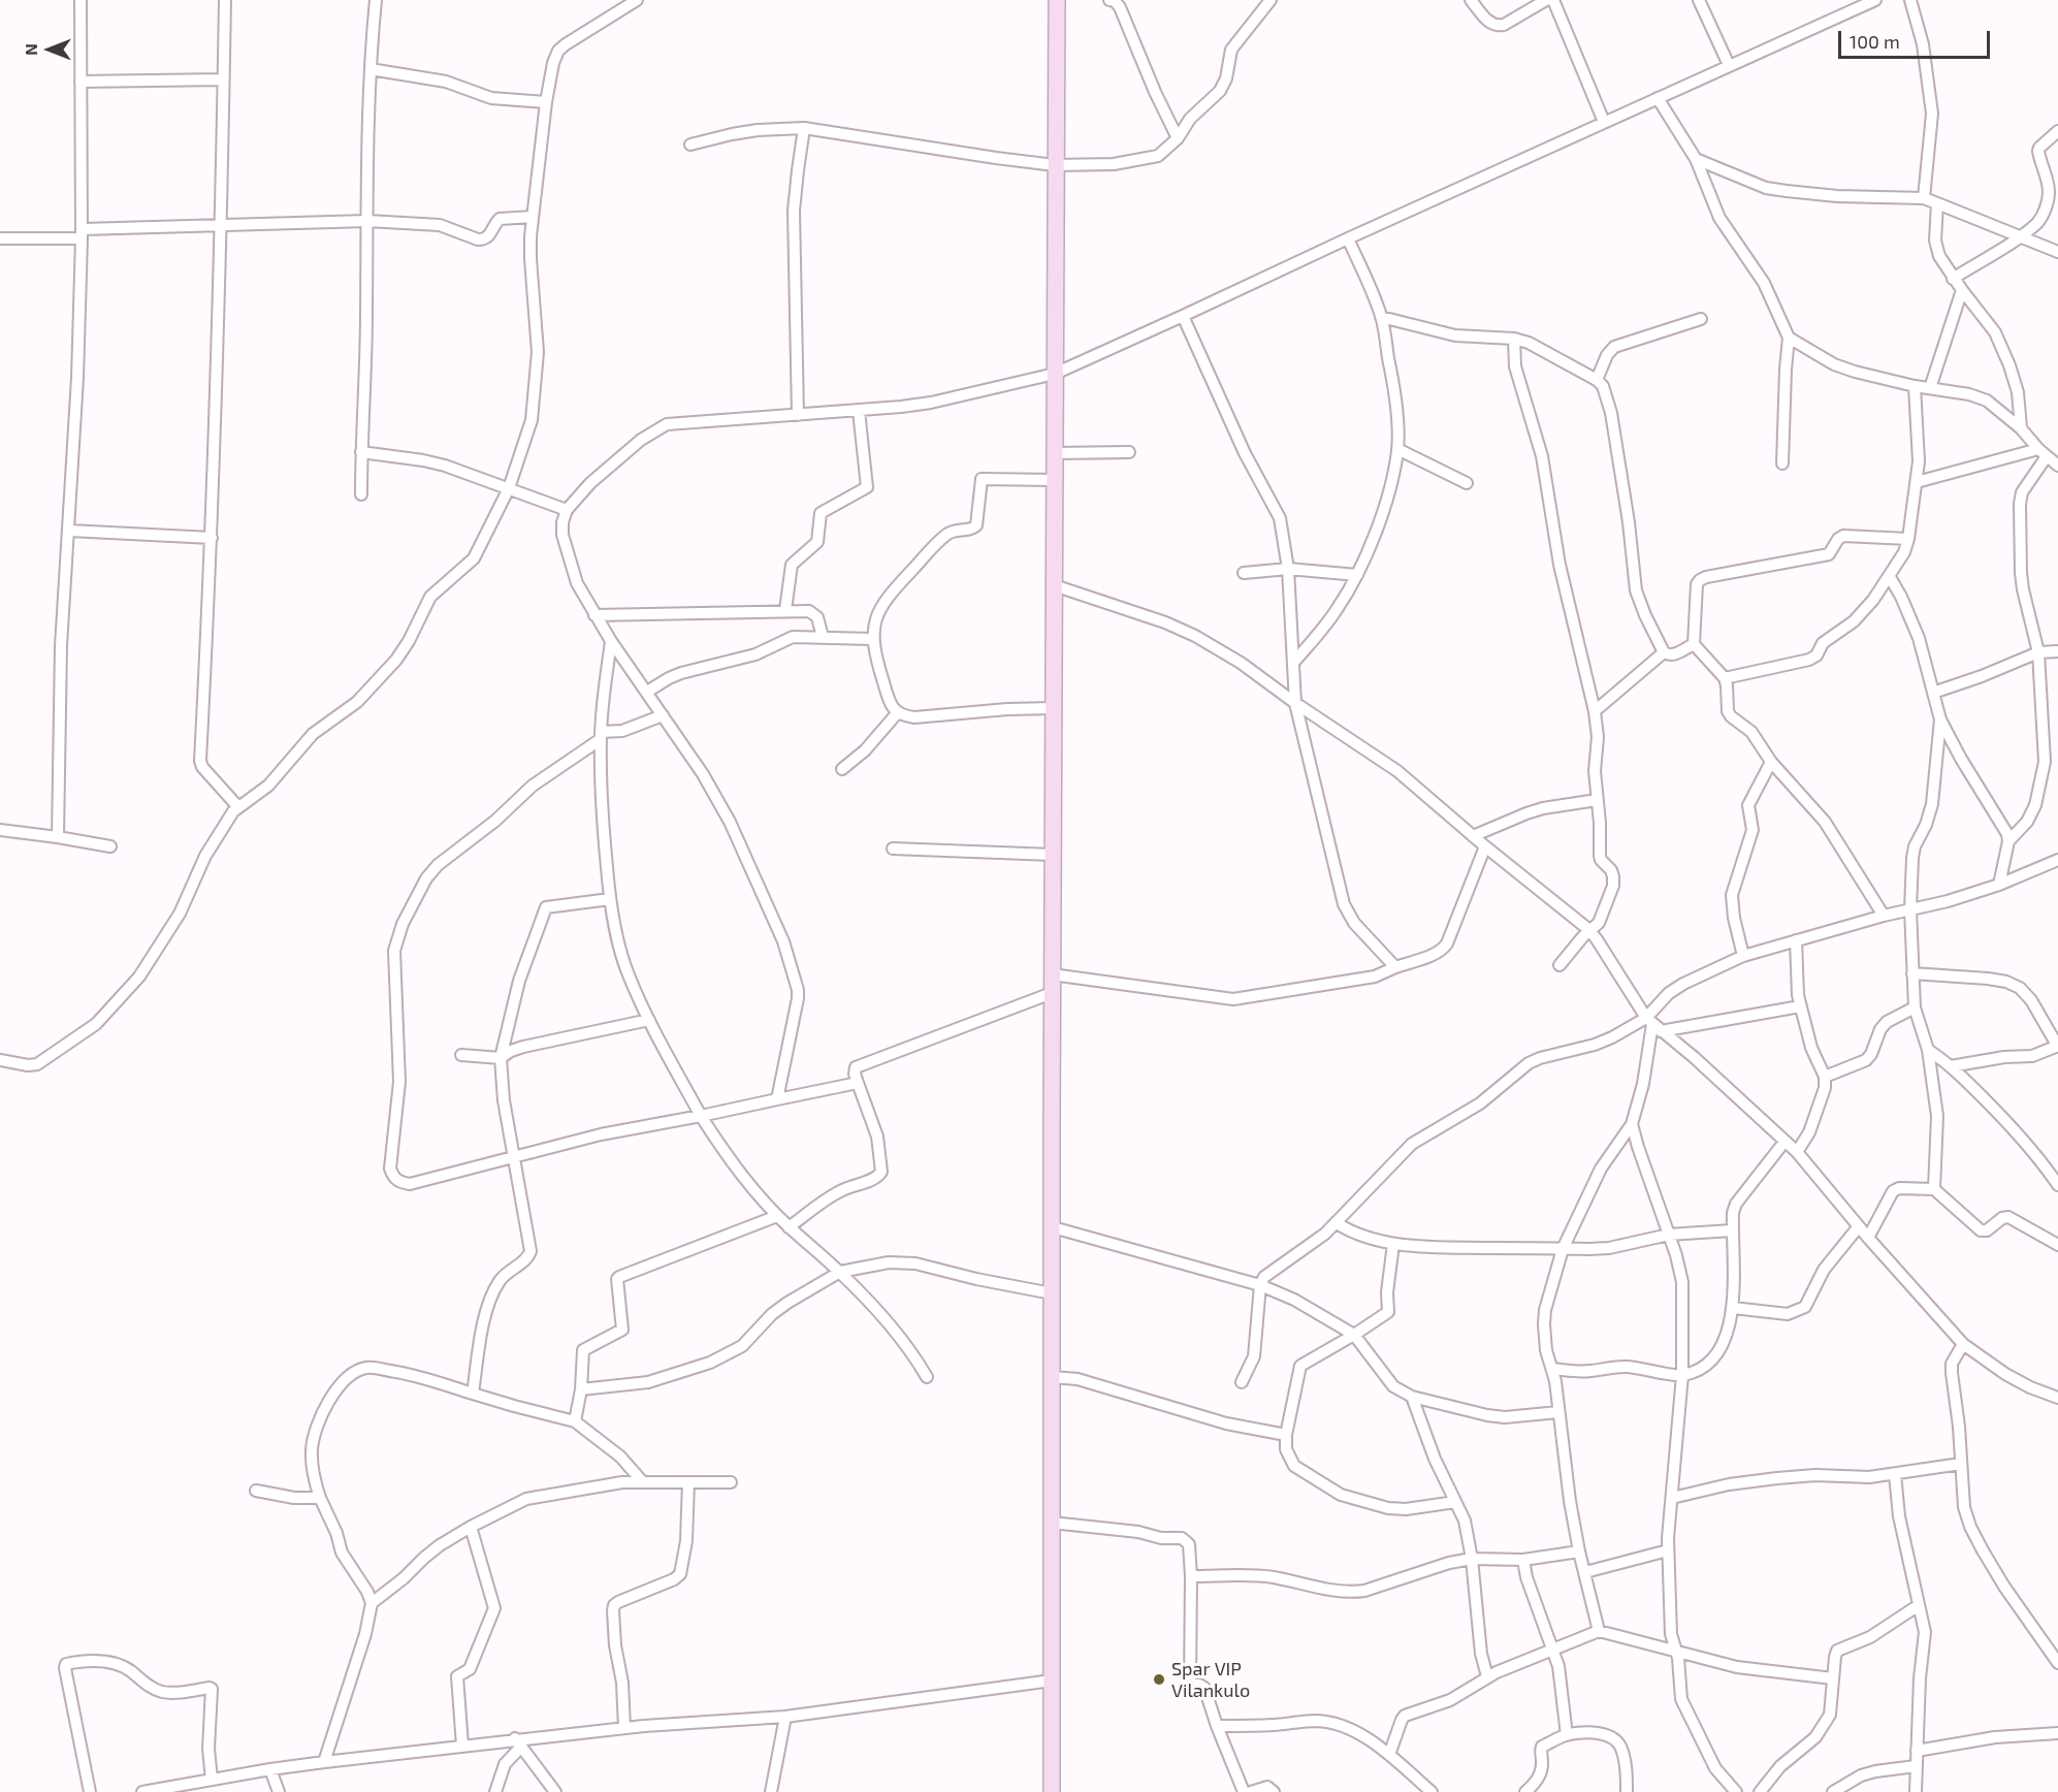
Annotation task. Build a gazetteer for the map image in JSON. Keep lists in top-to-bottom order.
{
  "places": ["Spar VIP Vilankulo"],
  "scale_bar": "100 m",
  "north": "left"
}
